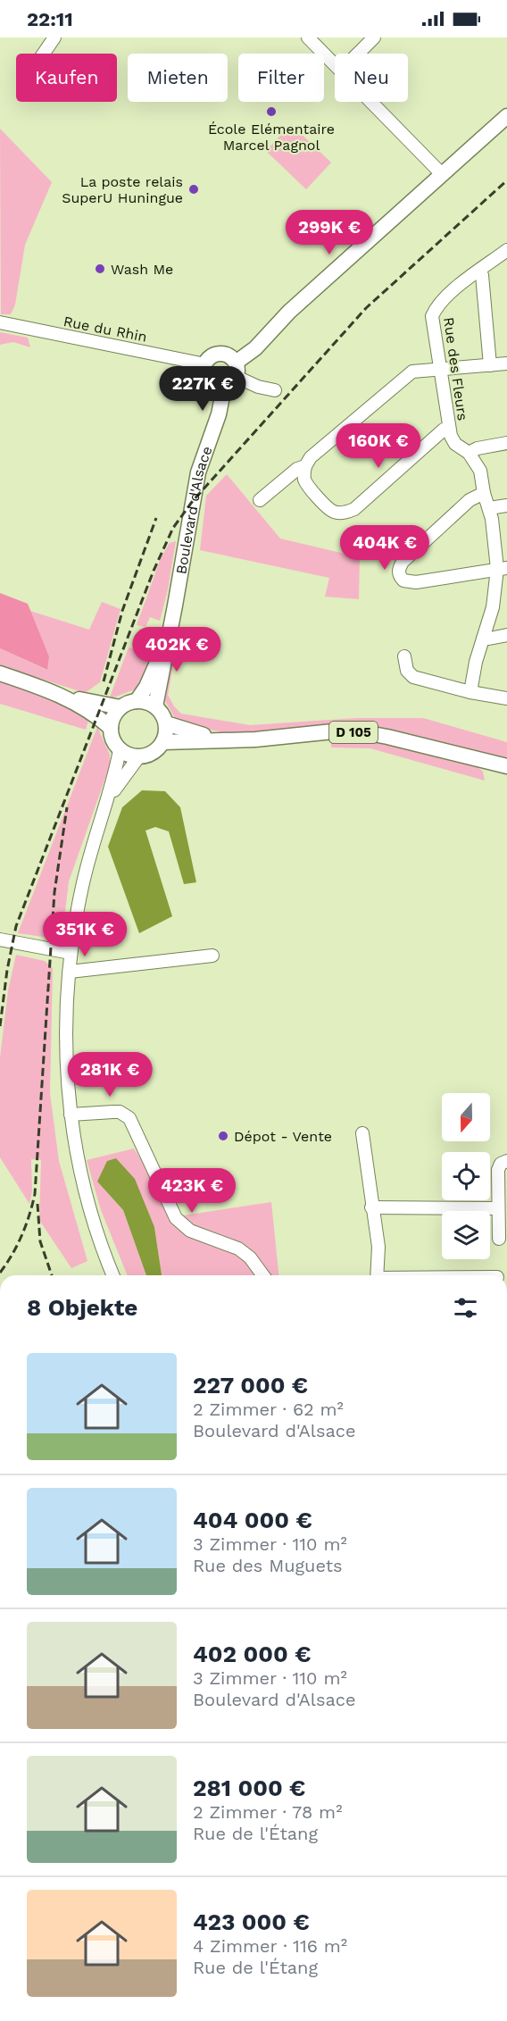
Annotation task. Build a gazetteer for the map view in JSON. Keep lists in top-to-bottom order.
{
  "streets": {
    "main road": ["Boulevard d'Alsace", "D 105"],
    "street": ["Rue du Rhin", "Rue des Fleurs"]
  },
  "crossings": [
    ["Rue du Rhin", "Boulevard d'Alsace"],
    ["Boulevard d'Alsace", "D 105"]
  ],
  "places": [
    "École Elémentaire Marcel Pagnol",
    "La poste relais SuperU Huningue",
    "Wash Me",
    "Dépot - Vente"
  ],
  "north": "bottom",
  "page": {
    "status": "22:11",
    "chip": [
      "Kaufen",
      "Mieten",
      "Filter",
      "Neu"
    ],
    "price": [
      "299K €",
      "227K €",
      "160K €",
      "404K €",
      "402K €",
      "351K €",
      "281K €",
      "423K €"
    ],
    "heading": "8 Objekte",
    "list": [
      {
        "name": "227 000 €",
        "note": "2 Zimmer · 62 m² · Boulevard d'Alsace"
      },
      {
        "name": "404 000 €",
        "note": "3 Zimmer · 110 m² · Rue des Muguets"
      },
      {
        "name": "402 000 €",
        "note": "3 Zimmer · 110 m² · Boulevard d'Alsace"
      },
      {
        "name": "281 000 €",
        "note": "2 Zimmer · 78 m² · Rue de l'Étang"
      },
      {
        "name": "423 000 €",
        "note": "4 Zimmer · 116 m² · Rue de l'Étang"
      }
    ]
  }
}
